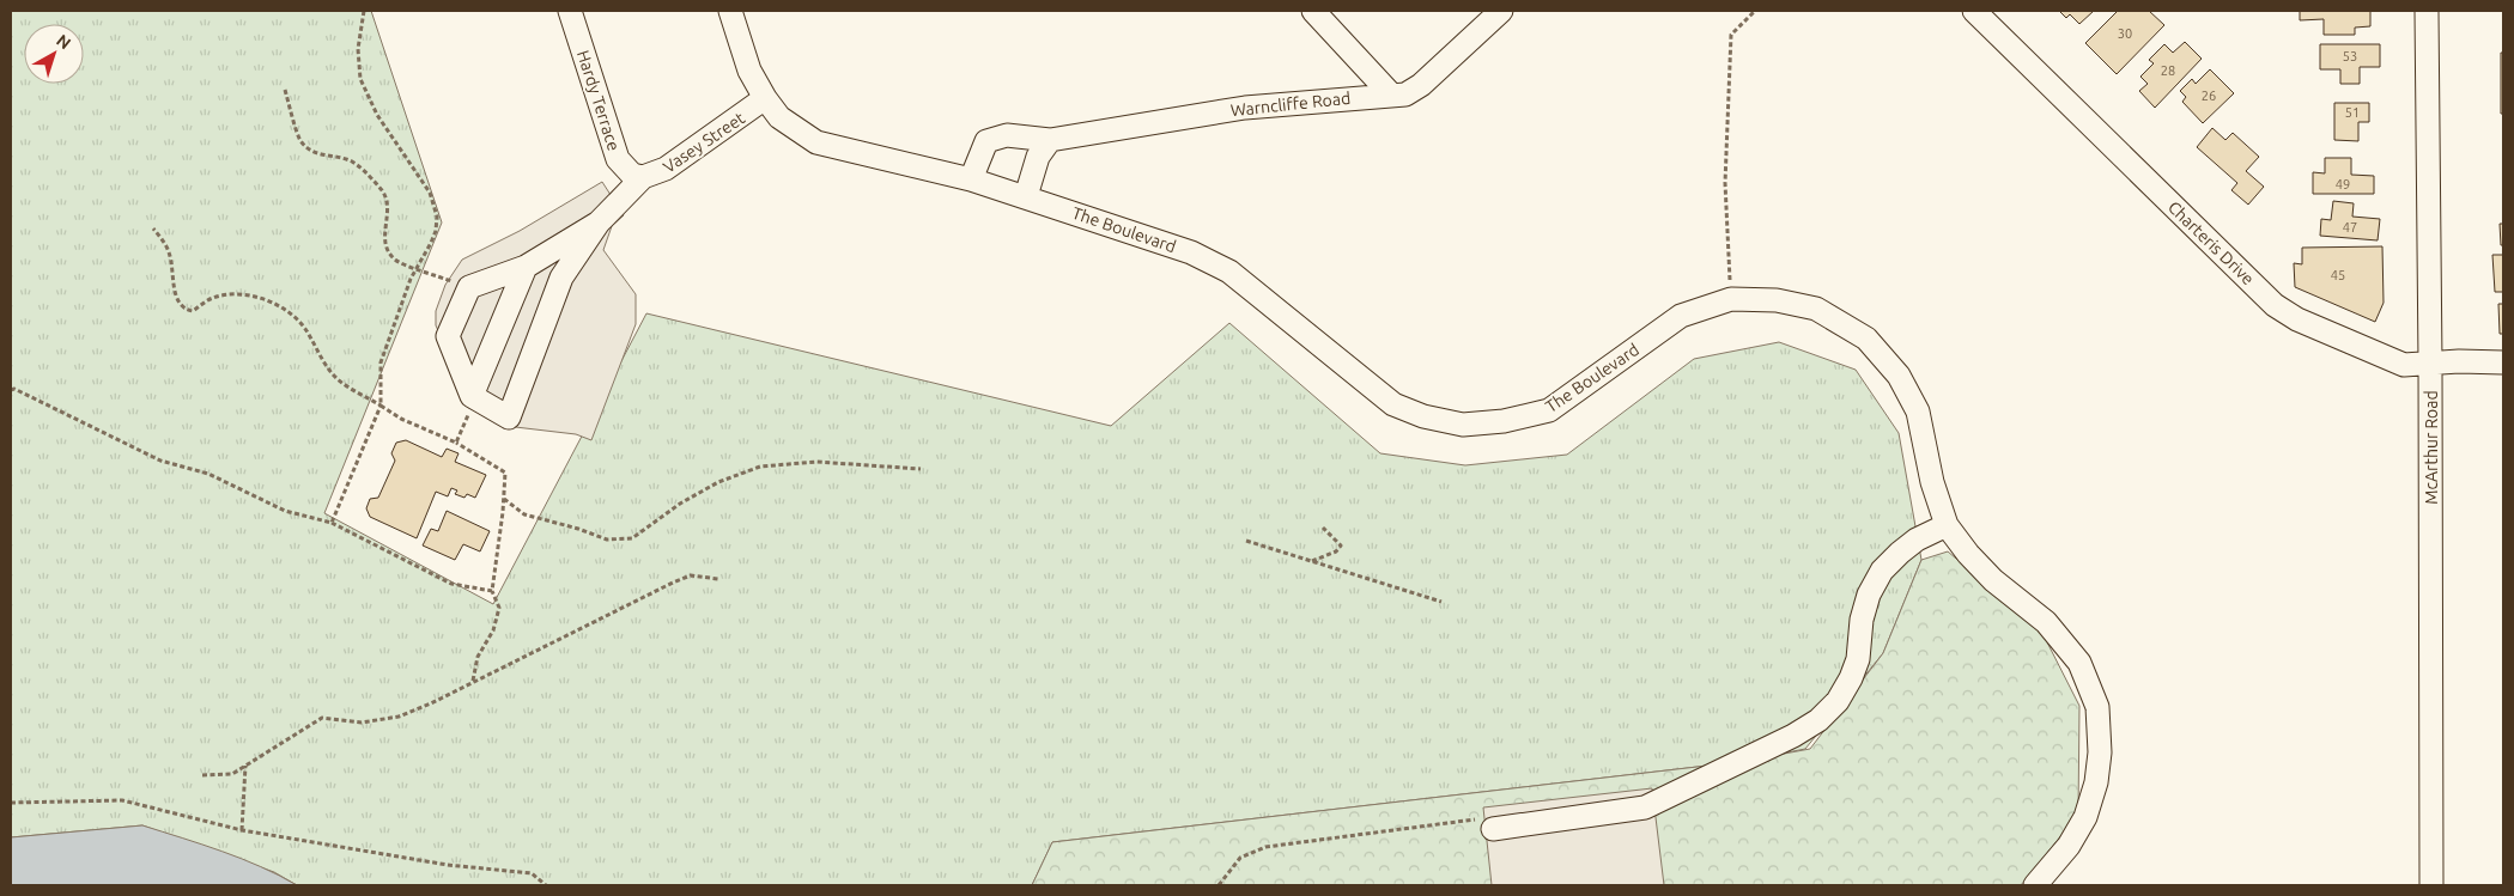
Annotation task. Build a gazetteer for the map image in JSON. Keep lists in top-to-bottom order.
{
  "streets": {
    "street": [
      "Hardy Terrace",
      "Warncliffe Road",
      "Vasey Street",
      "The Boulevard",
      "Charteris Drive",
      "McArthur Road"
    ]
  },
  "crossings": [
    ["Hardy Terrace", "Vasey Street"],
    ["Warncliffe Road", "The Boulevard"],
    ["Vasey Street", "The Boulevard"],
    ["Charteris Drive", "McArthur Road"]
  ],
  "house_numbers": [
    "30",
    "53",
    "28",
    "26",
    "51",
    "49",
    "47",
    "45"
  ],
  "north": "top right"
}
